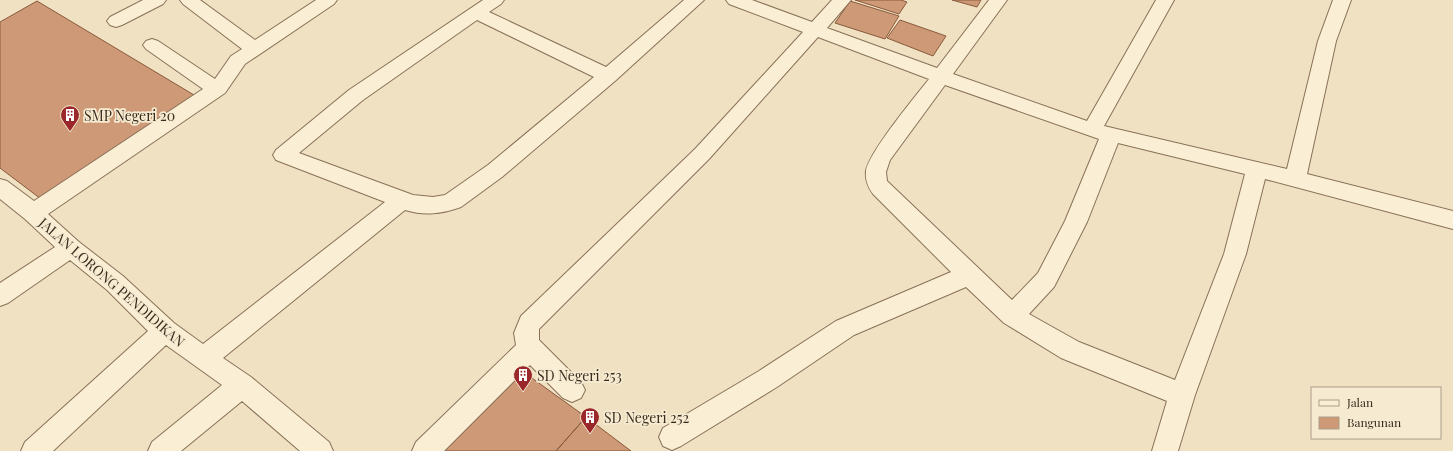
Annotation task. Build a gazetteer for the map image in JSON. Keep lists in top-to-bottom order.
{
  "streets": {
    "street": ["JALAN LORONG PENDIDIKAN"]
  },
  "places": {
    "building": ["SMP Negeri 20", "SD Negeri 253", "SD Negeri 252"]
  },
  "legend": ["Jalan", "Bangunan"]
}
